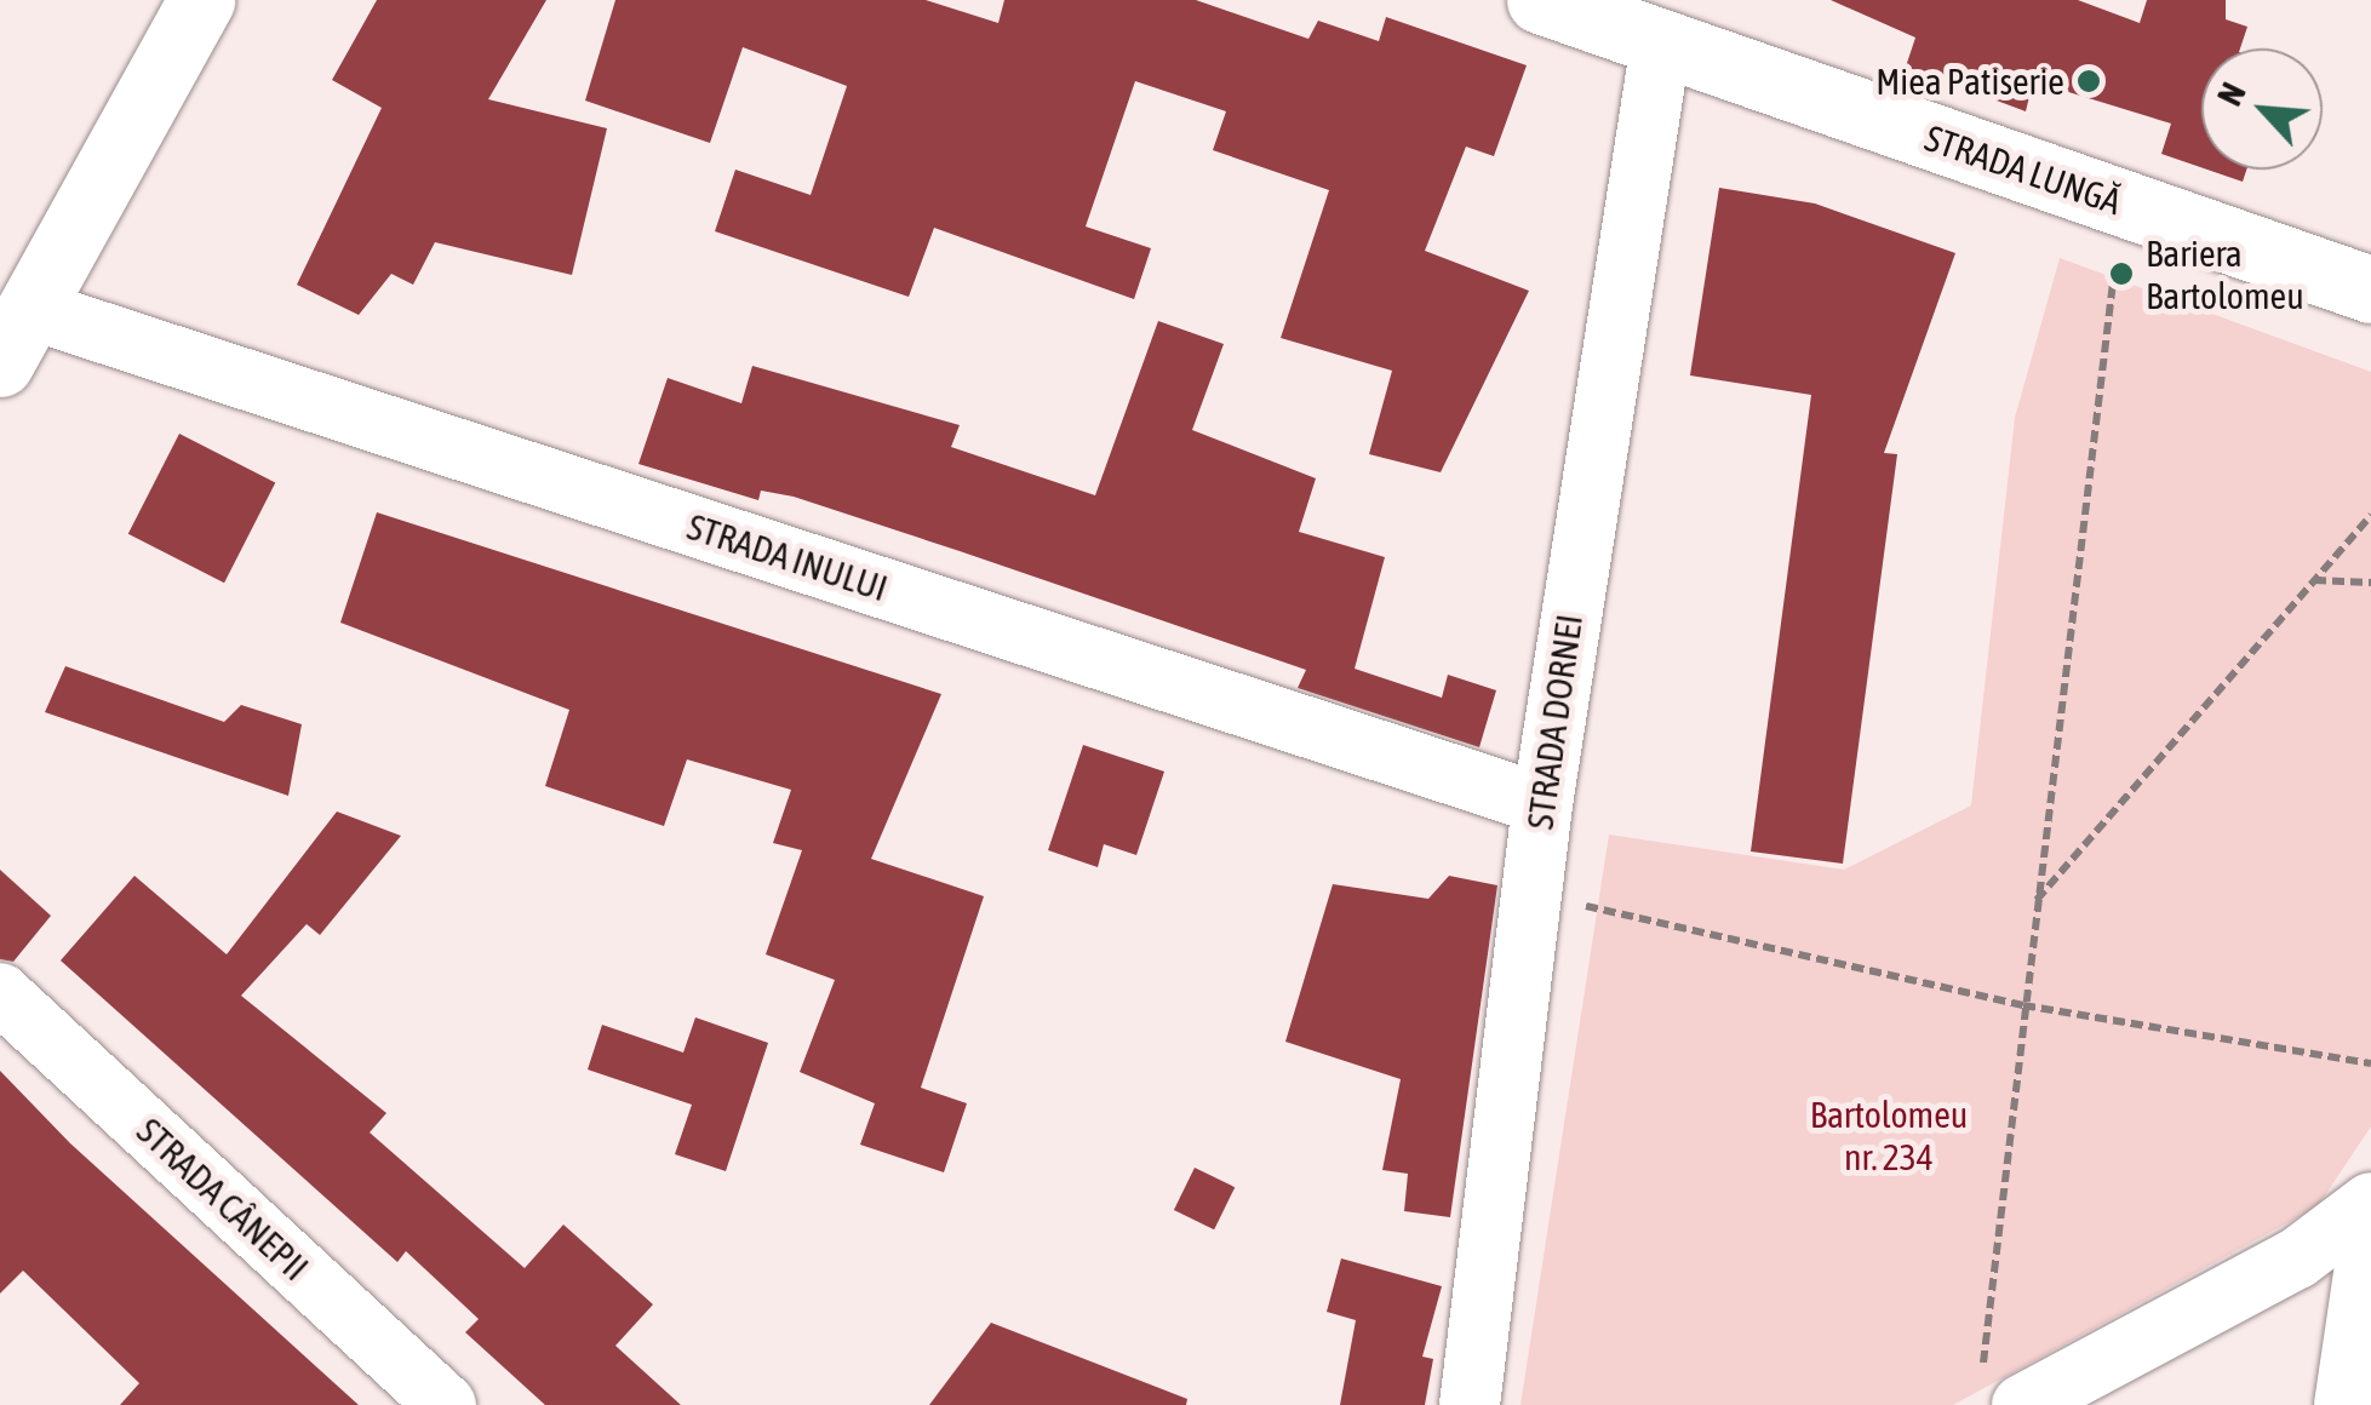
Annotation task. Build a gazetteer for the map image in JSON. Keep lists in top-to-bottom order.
{
  "streets": {
    "main road": ["STRADA LUNGĂ"],
    "street": ["STRADA INULUI", "STRADA DORNEI", "STRADA CÂNEPII"]
  },
  "crossings": [
    ["STRADA LUNGĂ", "STRADA DORNEI"],
    ["STRADA INULUI", "STRADA DORNEI"]
  ],
  "parks": ["Bartolomeu nr. 234"],
  "places": ["Miea Patiserie", "Bariera Bartolomeu"],
  "north": "top left"
}
